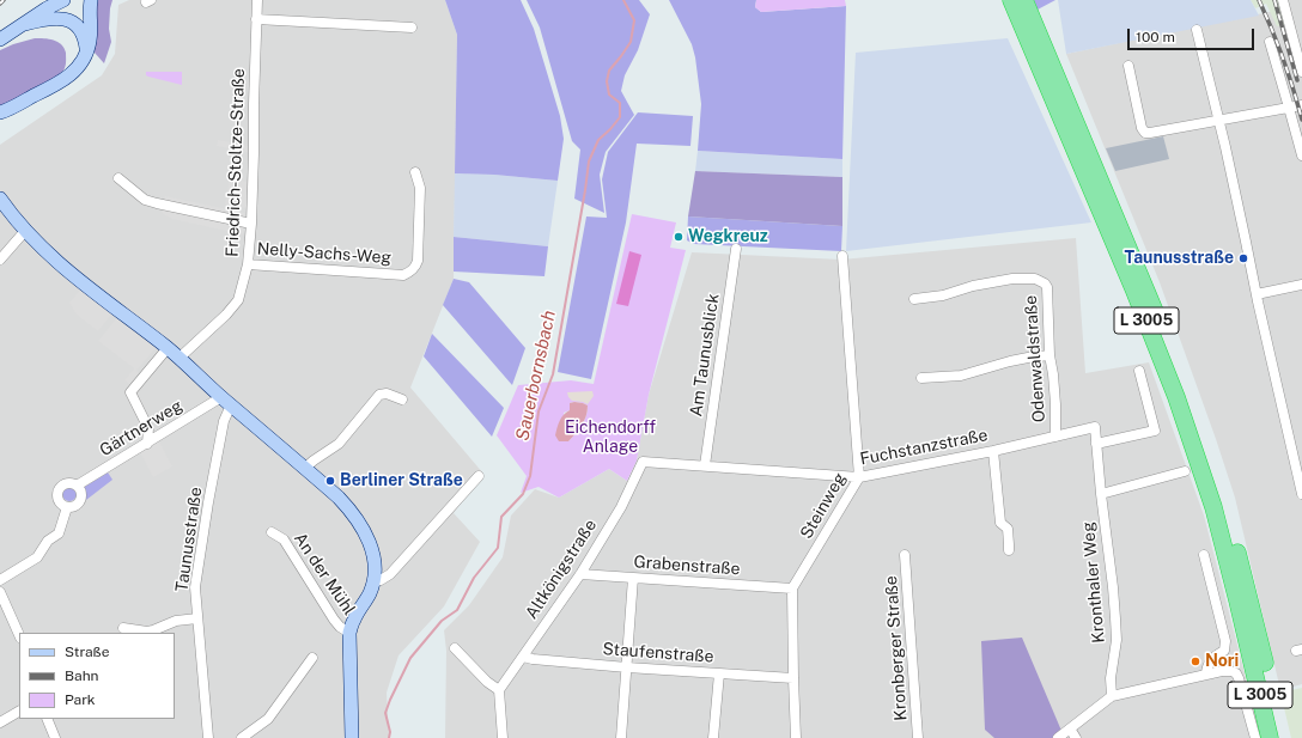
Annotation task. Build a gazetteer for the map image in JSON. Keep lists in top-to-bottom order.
{
  "streets": {
    "highway": ["L 3005"],
    "street": [
      "Friedrich-Stoltze-Straße",
      "Nelly-Sachs-Weg",
      "Am Taunusblick",
      "Odenwaldstraße",
      "Gärtnerweg",
      "Fuchstanzstraße",
      "Steinweg",
      "Taunusstraße",
      "Grabenstraße",
      "Altkönigstraße",
      "An der Mühl",
      "Kronthaler Weg",
      "Kronberger Straße",
      "Staufenstraße"
    ]
  },
  "crossings": [
    ["Friedrich-Stoltze-Straße", "Nelly-Sachs-Weg"],
    ["Am Taunusblick", "Fuchstanzstraße"],
    ["Odenwaldstraße", "Fuchstanzstraße"],
    ["Gärtnerweg", "Taunusstraße"],
    ["Fuchstanzstraße", "Steinweg"],
    ["Fuchstanzstraße", "Altkönigstraße"],
    ["Fuchstanzstraße", "Kronthaler Weg"],
    ["Steinweg", "Grabenstraße"],
    ["Grabenstraße", "Altkönigstraße"],
    ["Altkönigstraße", "Staufenstraße"]
  ],
  "water": ["Sauerbornsbach"],
  "parks": ["Eichendorff Anlage"],
  "places": [
    "Wegkreuz",
    "Taunusstraße",
    "Berliner Straße",
    "Nori"
  ],
  "legend": ["Straße", "Bahn", "Park"],
  "scale_bar": "100 m"
}
